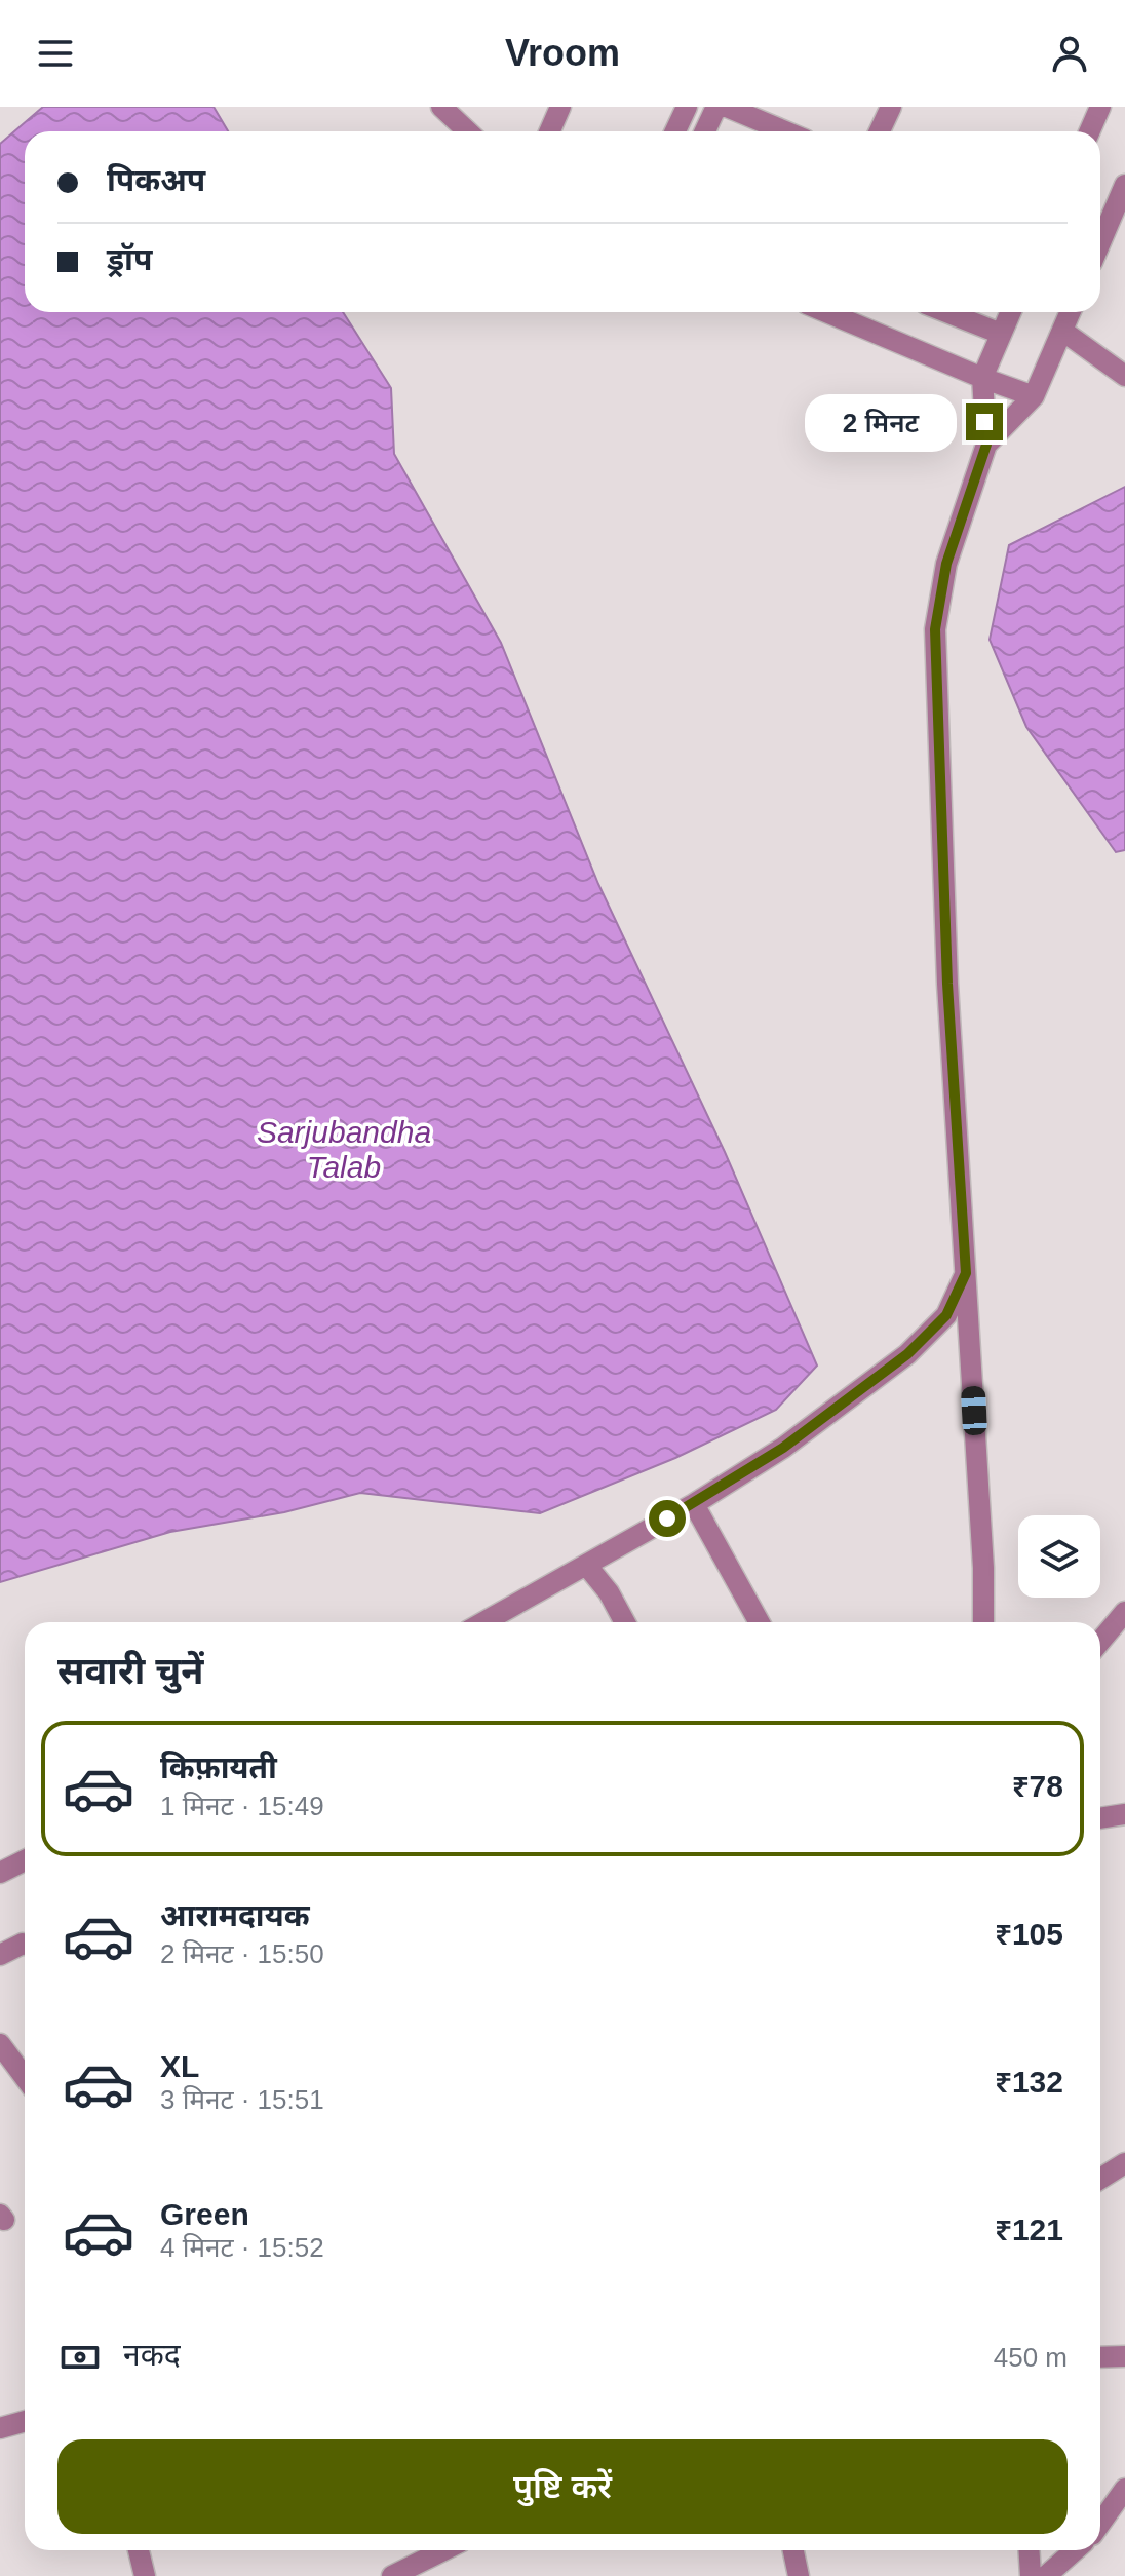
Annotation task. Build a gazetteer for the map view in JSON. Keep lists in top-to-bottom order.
{
  "water": ["Sarjubandha Talab"],
  "page": {
    "header": "Vroom",
    "banner": ["पिकअप", "ड्रॉप"],
    "bubble": "2 मिनट",
    "heading": "सवारी चुनें",
    "list": [
      {
        "name": "किफ़ायती",
        "note": "1 मिनट · 15:49",
        "value": "₹78"
      },
      {
        "name": "आरामदायक",
        "note": "2 मिनट · 15:50",
        "value": "₹105"
      },
      {
        "name": "XL",
        "note": "3 मिनट · 15:51",
        "value": "₹132"
      },
      {
        "name": "Green",
        "note": "4 मिनट · 15:52",
        "value": "₹121"
      }
    ],
    "pay": ["नकद", "450 m"],
    "buttons": "पुष्टि करें"
  }
}
